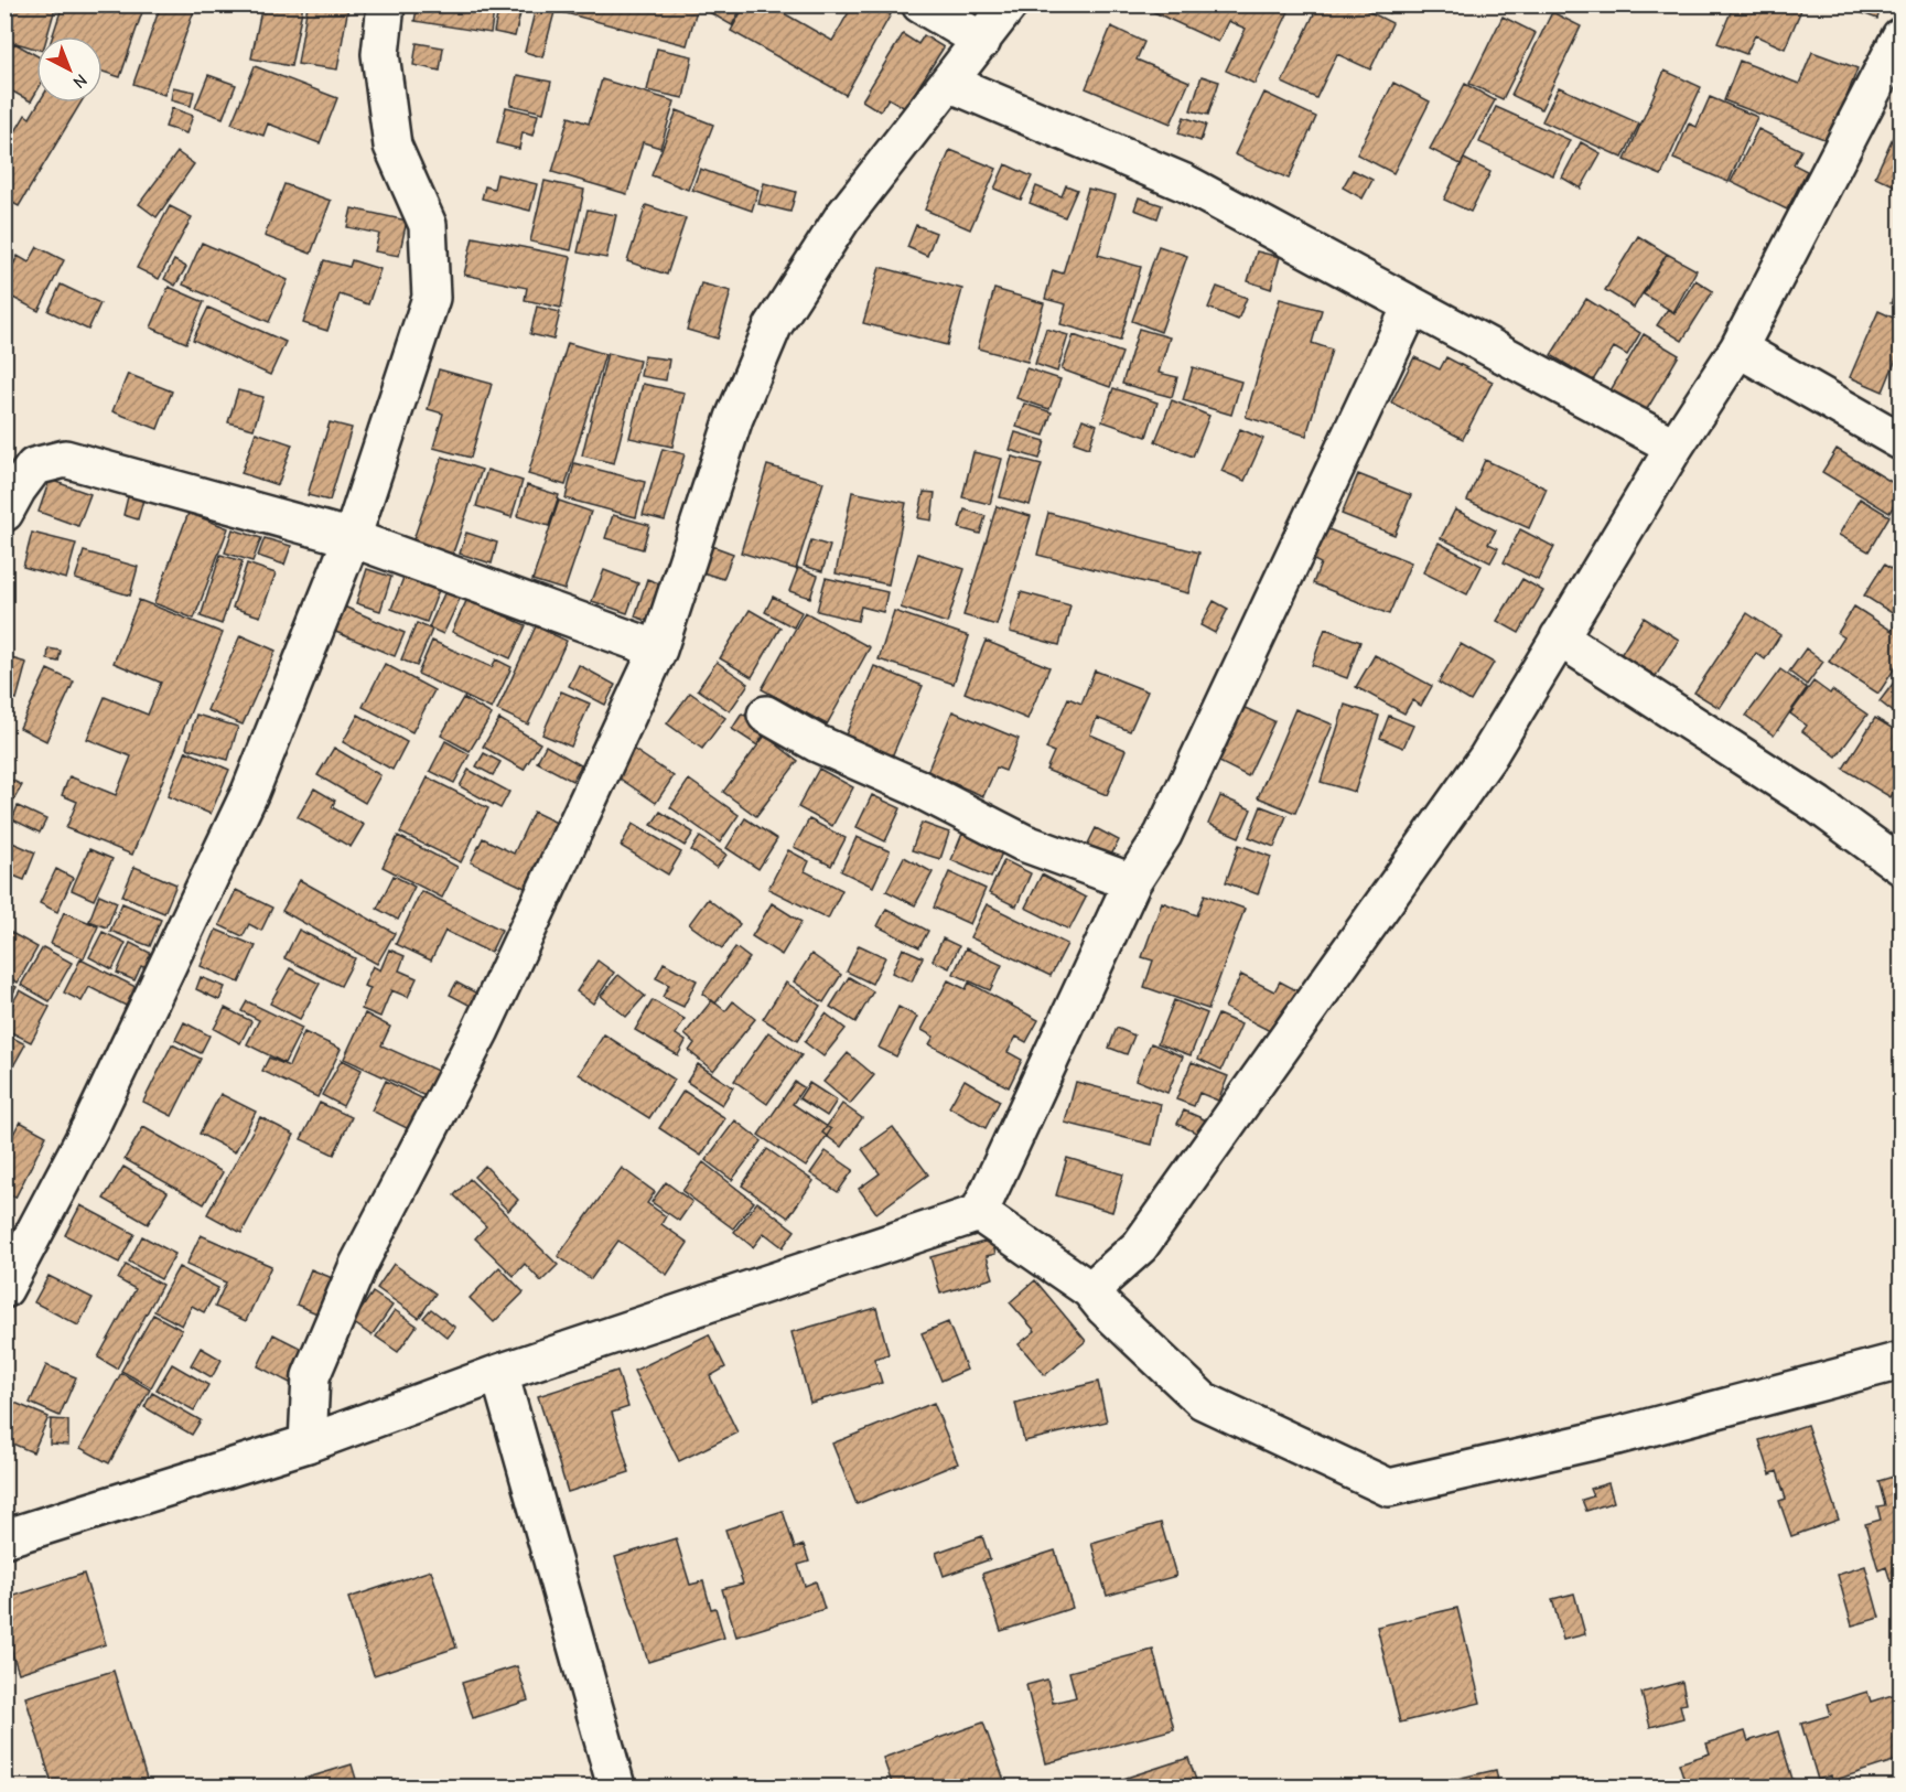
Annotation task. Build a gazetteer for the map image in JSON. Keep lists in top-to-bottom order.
{
  "north": "bottom right"
}
